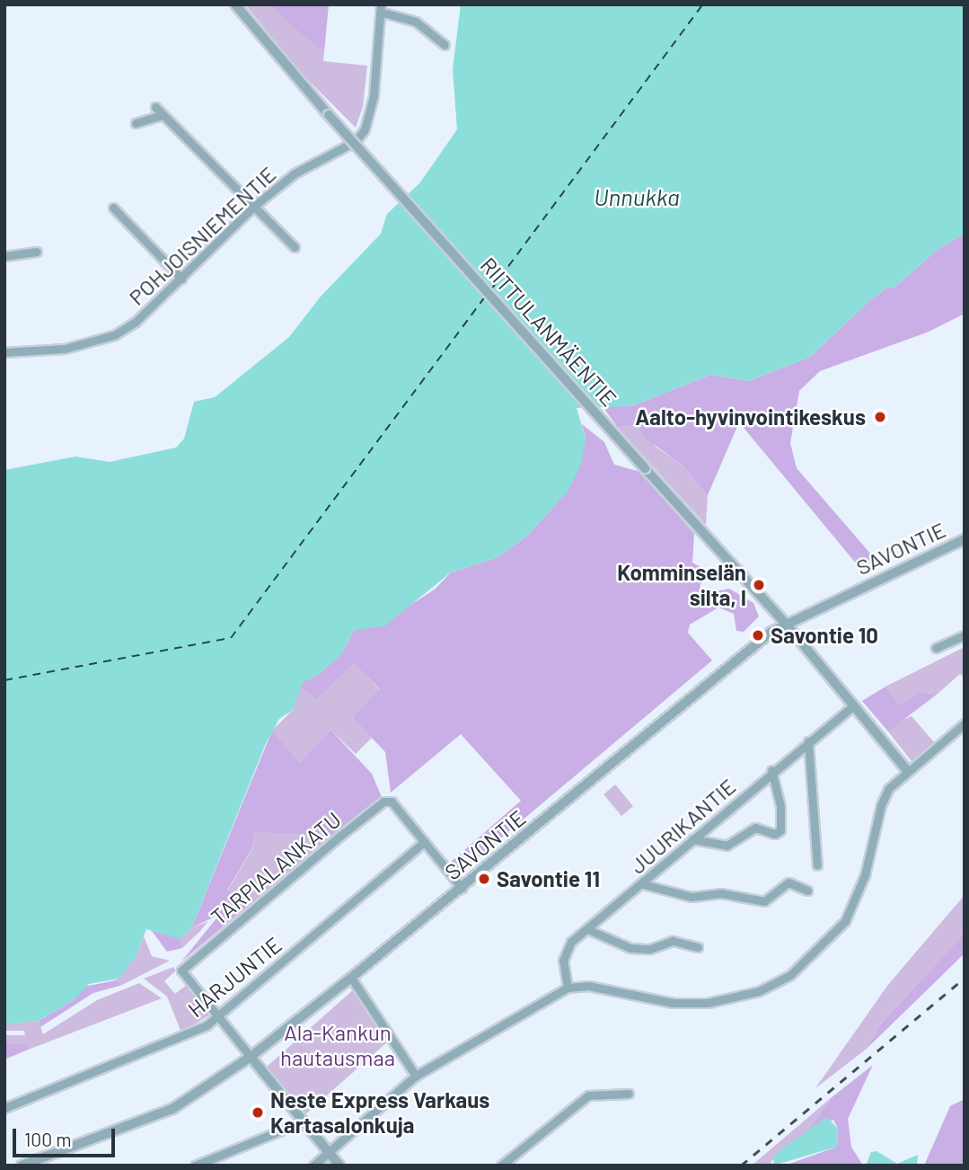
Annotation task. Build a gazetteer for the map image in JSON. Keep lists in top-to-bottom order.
{
  "streets": {
    "street": [
      "POHJOISNIEMENTIE",
      "RIITTULANMÄENTIE",
      "SAVONTIE",
      "JUURIKANTIE",
      "TARPIALANKATU",
      "HARJUNTIE"
    ]
  },
  "crossings": [
    ["RIITTULANMÄENTIE", "SAVONTIE"],
    ["RIITTULANMÄENTIE", "JUURIKANTIE"],
    ["TARPIALANKATU", "HARJUNTIE"]
  ],
  "water": ["Unnukka"],
  "parks": ["Ala-Kankun hautausmaa"],
  "places": [
    "Aalto-hyvinvointikeskus",
    "Komminselän silta, I",
    "Savontie 10",
    "Savontie 11",
    "Neste Express Varkaus Kartasalonkuja"
  ],
  "scale_bar": "100 m"
}
